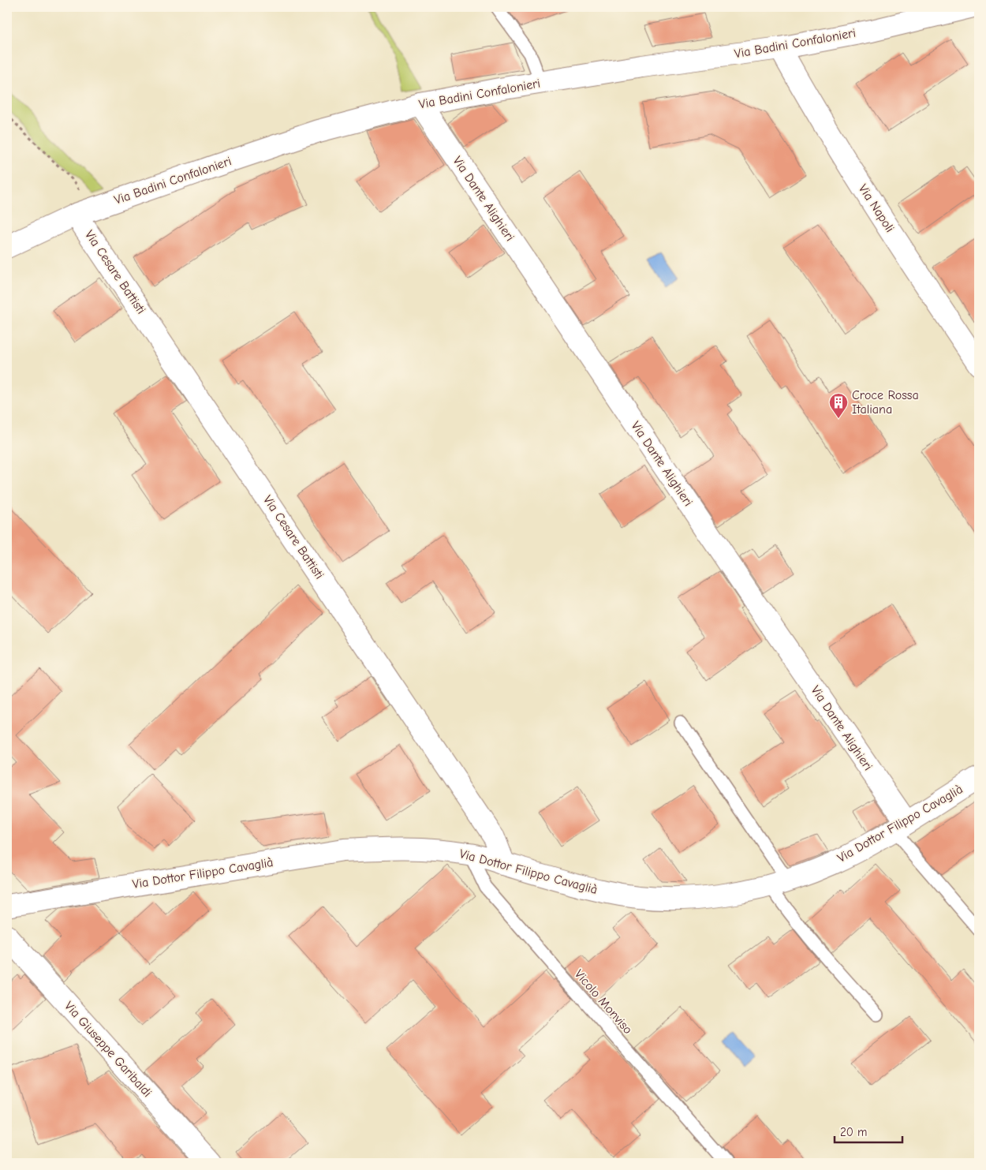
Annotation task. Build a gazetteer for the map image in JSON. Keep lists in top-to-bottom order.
{
  "streets": {
    "street": [
      "Via Badini Confalonieri",
      "Via Dante Alighieri",
      "Via Napoli",
      "Via Cesare Battisti",
      "Via Dottor Filippo Cavaglià",
      "Via Giuseppe Garibaldi"
    ],
    "lane": ["Vicolo Monviso"]
  },
  "crossings": [
    ["Via Badini Confalonieri", "Via Dante Alighieri"],
    ["Via Badini Confalonieri", "Via Napoli"],
    ["Via Badini Confalonieri", "Via Cesare Battisti"],
    ["Via Dante Alighieri", "Via Dottor Filippo Cavaglià"],
    ["Via Cesare Battisti", "Via Dottor Filippo Cavaglià"],
    ["Via Dottor Filippo Cavaglià", "Vicolo Monviso"]
  ],
  "places": {
    "building": ["Croce Rossa Italiana"]
  },
  "scale_bar": "20 m"
}
